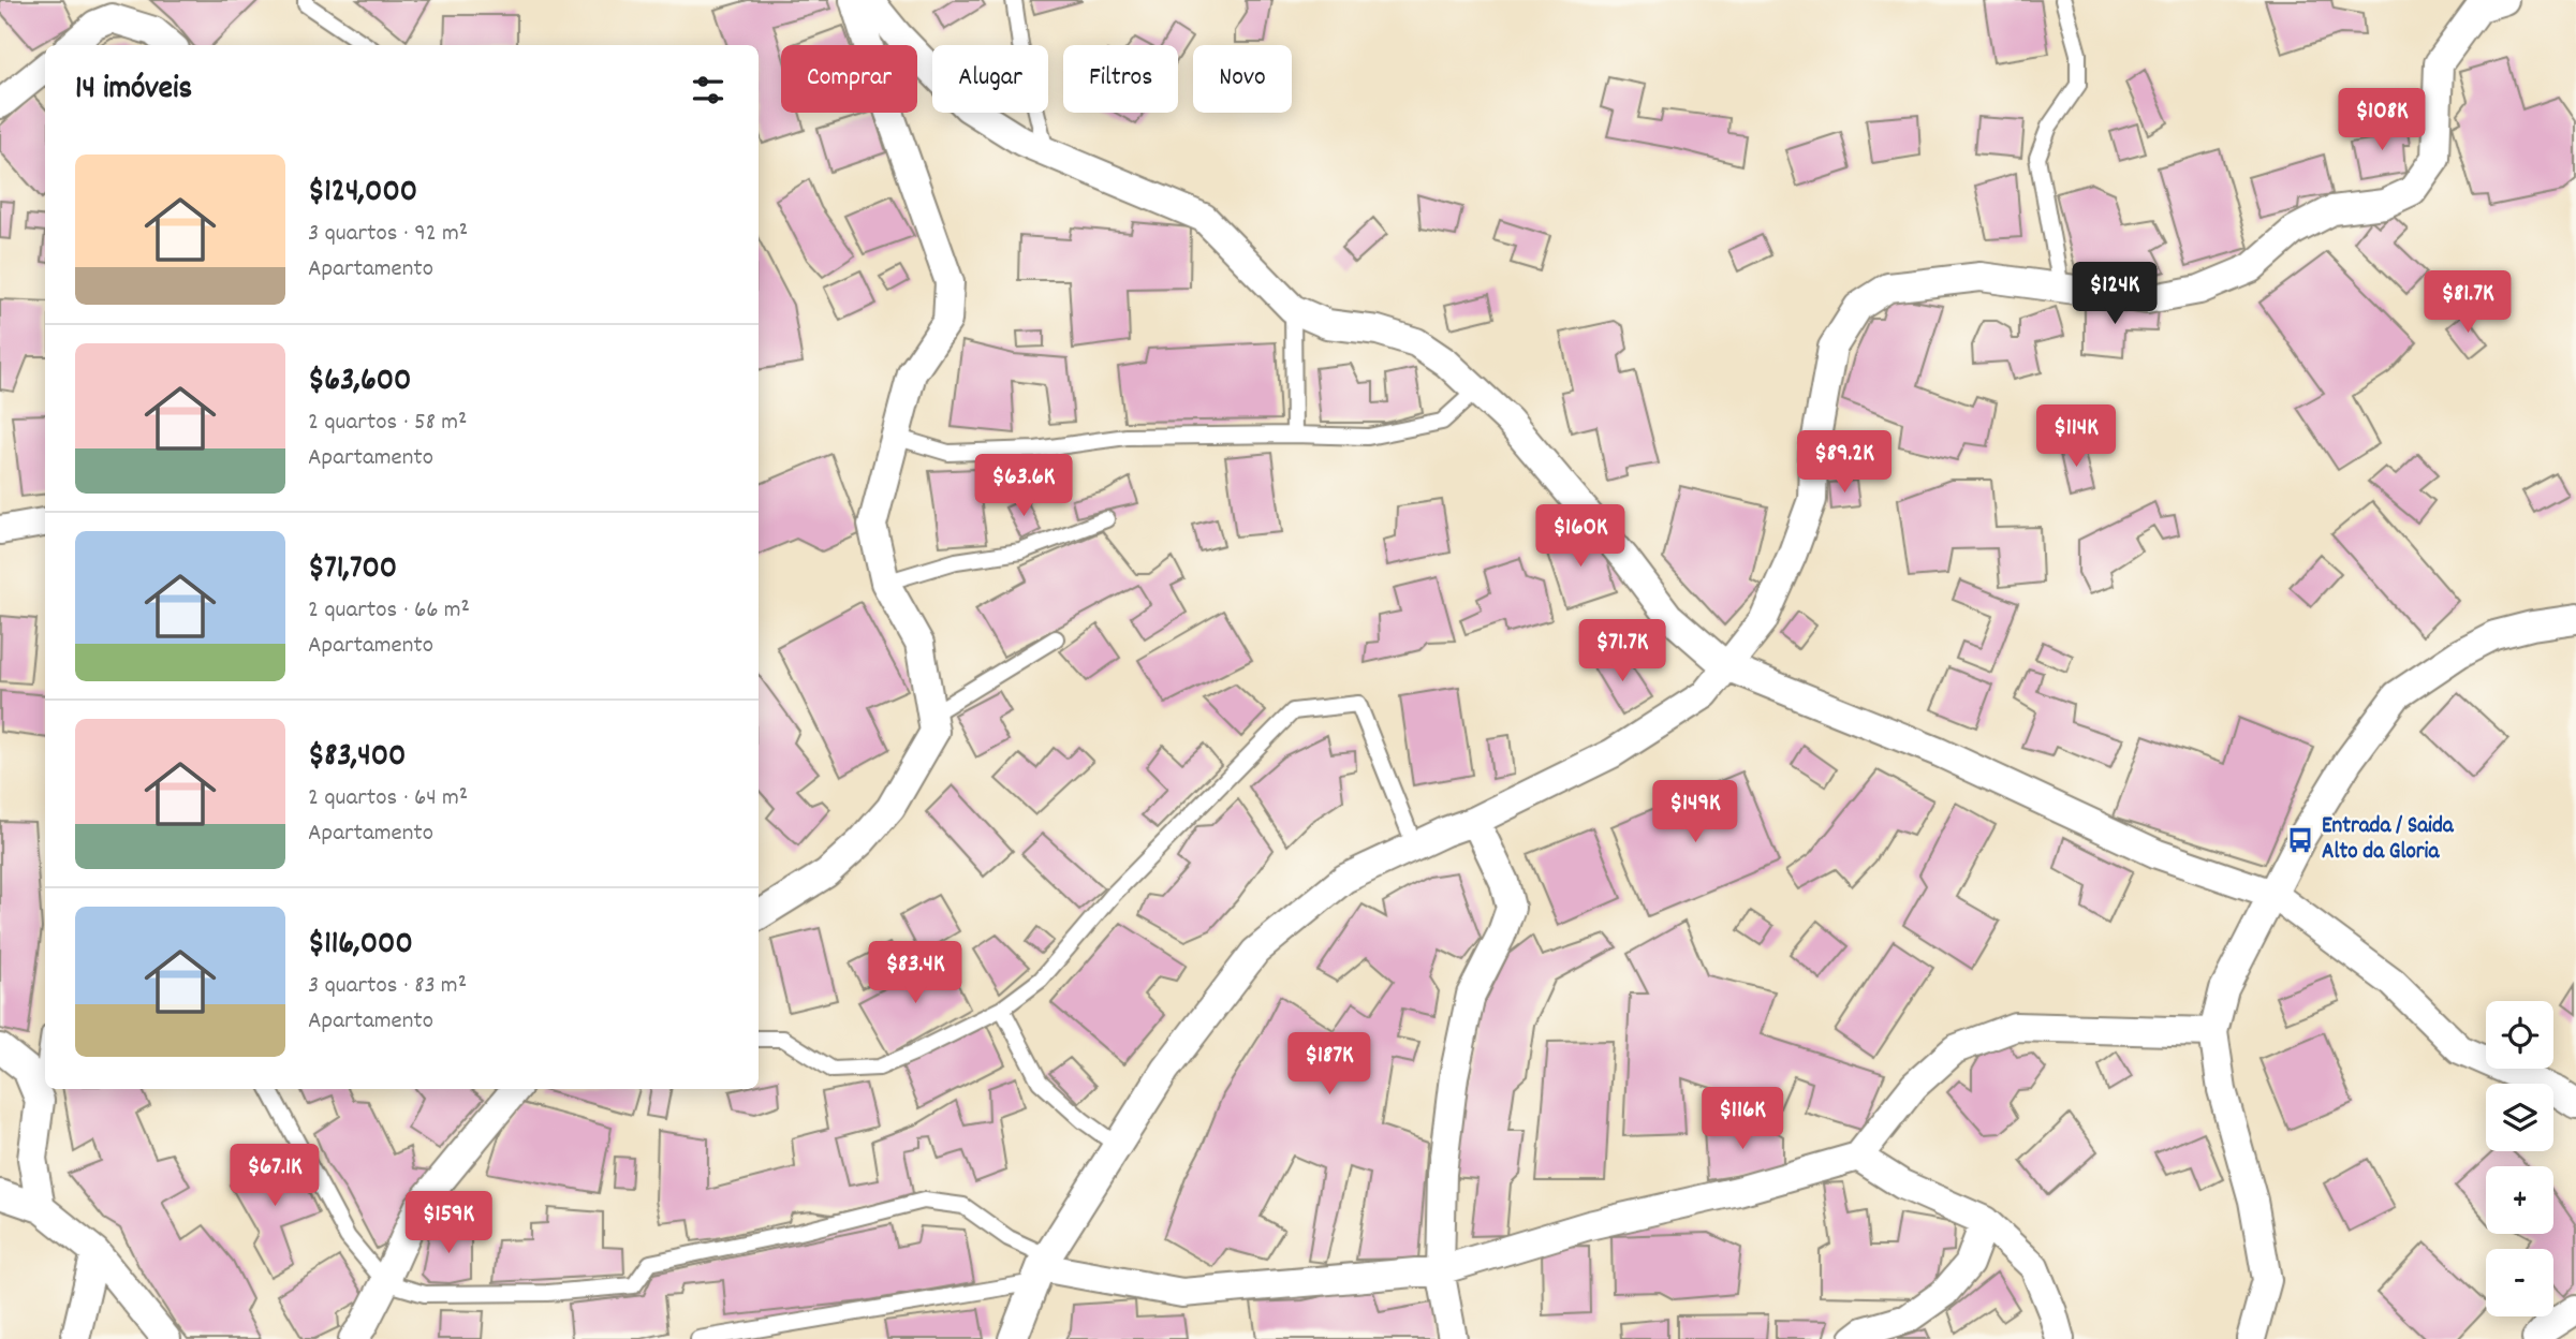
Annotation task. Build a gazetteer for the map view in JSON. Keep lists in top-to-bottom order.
{
  "places": {
    "bus stop": ["Entrada / Saida Alto da Gloria"]
  },
  "page": {
    "chip": [
      "Comprar",
      "Alugar",
      "Filtros",
      "Novo"
    ],
    "heading": "14 imóveis",
    "price": [
      "$108K",
      "$124K",
      "$81.7K",
      "$114K",
      "$89.2K",
      "$63.6K",
      "$160K",
      "$71.7K",
      "$149K",
      "$83.4K",
      "$187K",
      "$116K",
      "$67.1K",
      "$159K"
    ],
    "list": [
      {
        "name": "$124,000",
        "note": "3 quartos · 92 m² · Apartamento"
      },
      {
        "name": "$63,600",
        "note": "2 quartos · 58 m² · Apartamento"
      },
      {
        "name": "$71,700",
        "note": "2 quartos · 66 m² · Apartamento"
      },
      {
        "name": "$83,400",
        "note": "2 quartos · 64 m² · Apartamento"
      },
      {
        "name": "$116,000",
        "note": "3 quartos · 83 m² · Apartamento"
      }
    ],
    "map_buttons": ["+", "−"]
  }
}
